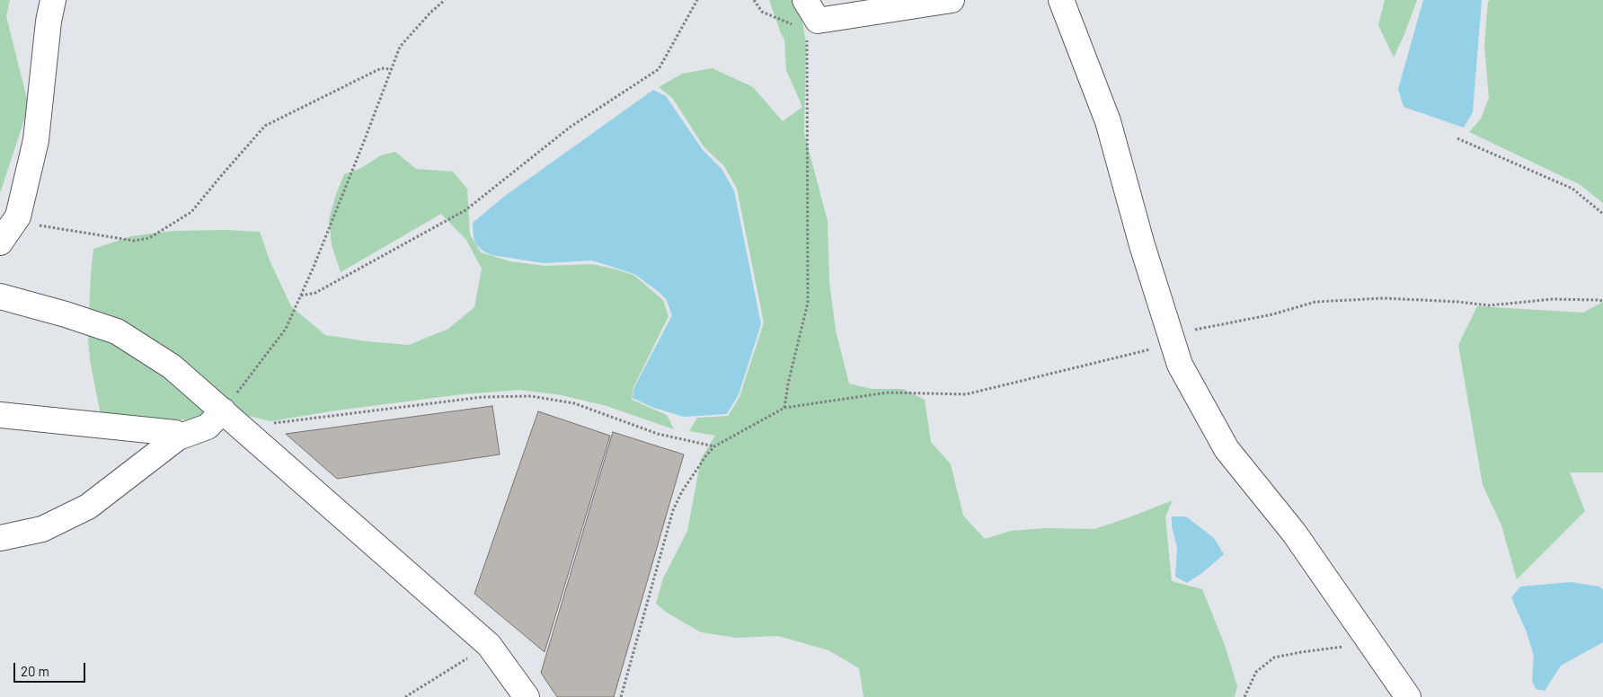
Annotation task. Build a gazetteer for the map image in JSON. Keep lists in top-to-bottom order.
{
  "scale_bar": "20 m"
}
